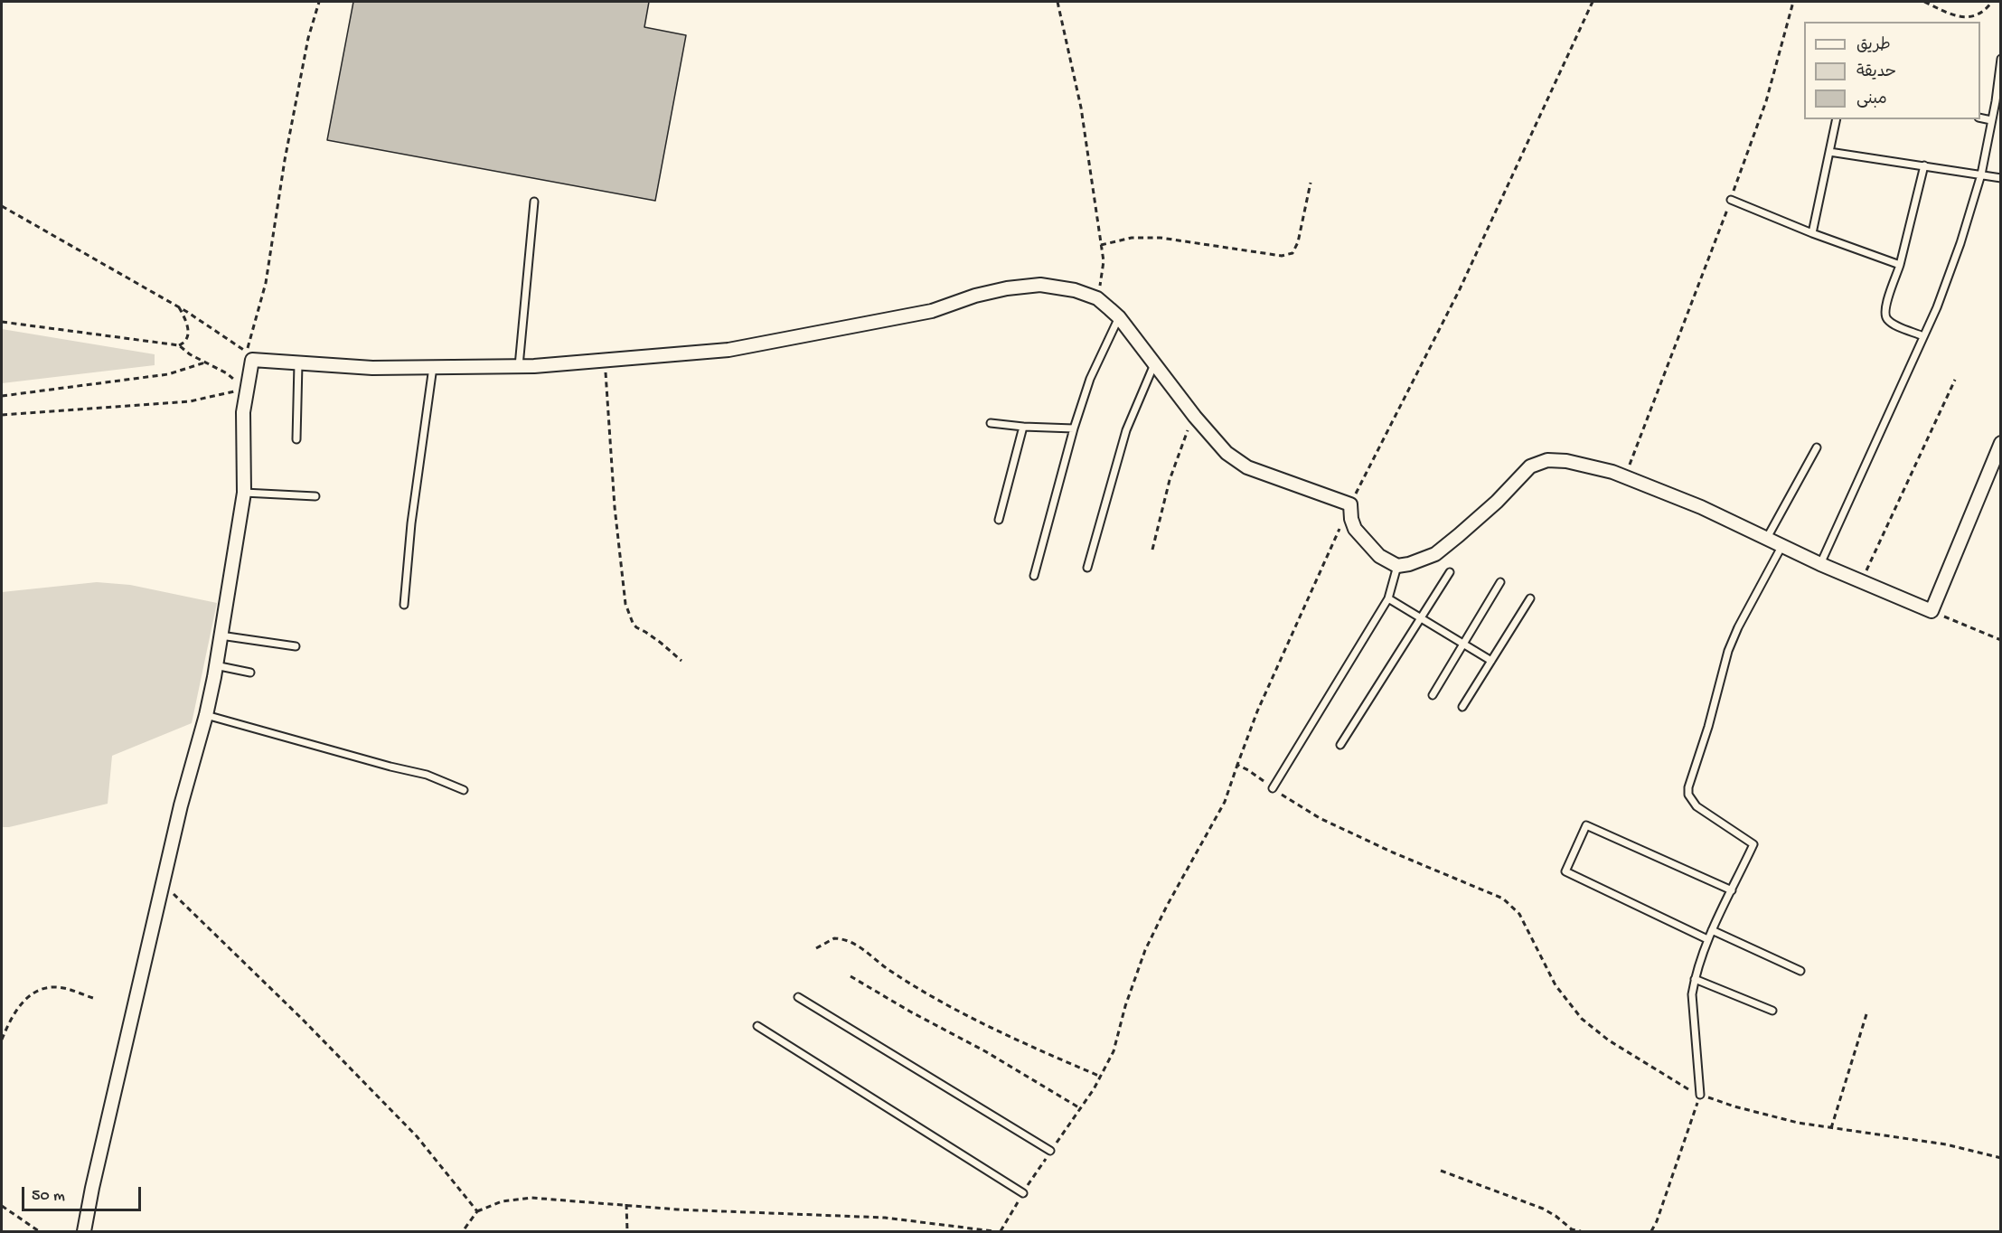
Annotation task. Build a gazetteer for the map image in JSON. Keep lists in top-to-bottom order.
{
  "legend": ["طريق", "حديقة", "مبنى"],
  "scale_bar": "50 m"
}
